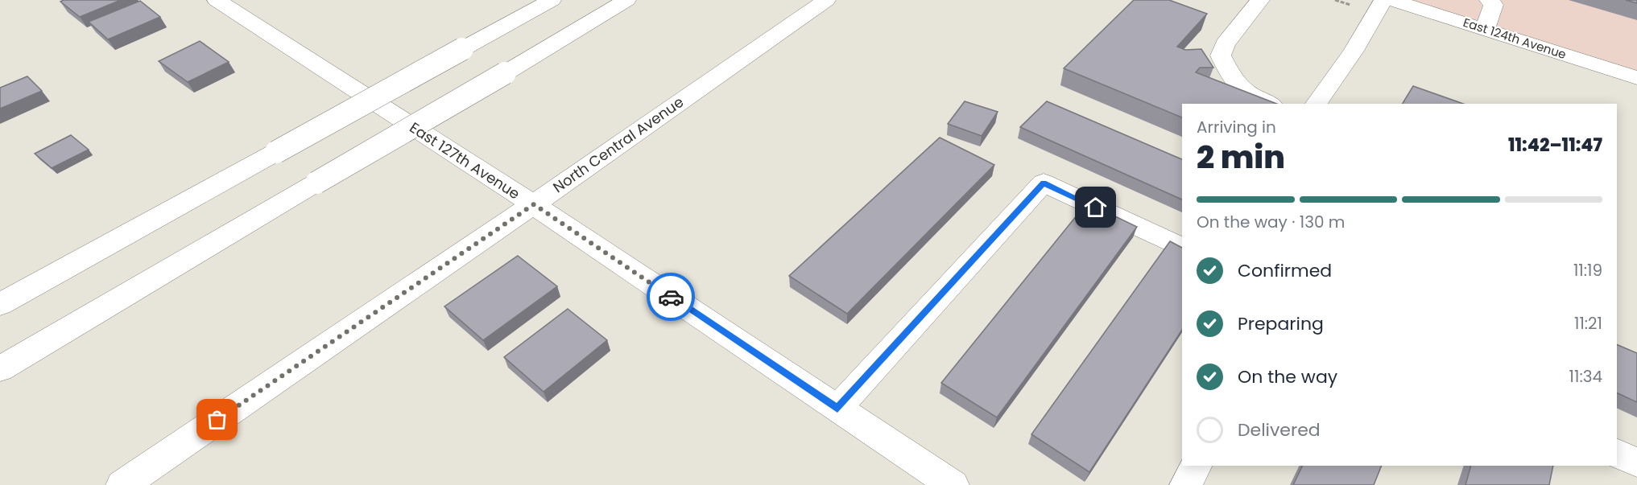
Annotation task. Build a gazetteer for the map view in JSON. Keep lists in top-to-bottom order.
{
  "streets": {
    "main road": ["East 124th Avenue", "North Central Avenue", "East 127th Avenue"]
  },
  "crossings": [
    ["North Central Avenue", "East 127th Avenue"]
  ],
  "page": {
    "heading": ["2 min", "Arriving in", "11:42–11:47"],
    "bar": "On the way · 130 m",
    "list": [
      ["Confirmed", "11:19"],
      ["Preparing", "11:21"],
      ["On the way", "11:34"],
      "Delivered"
    ]
  }
}
